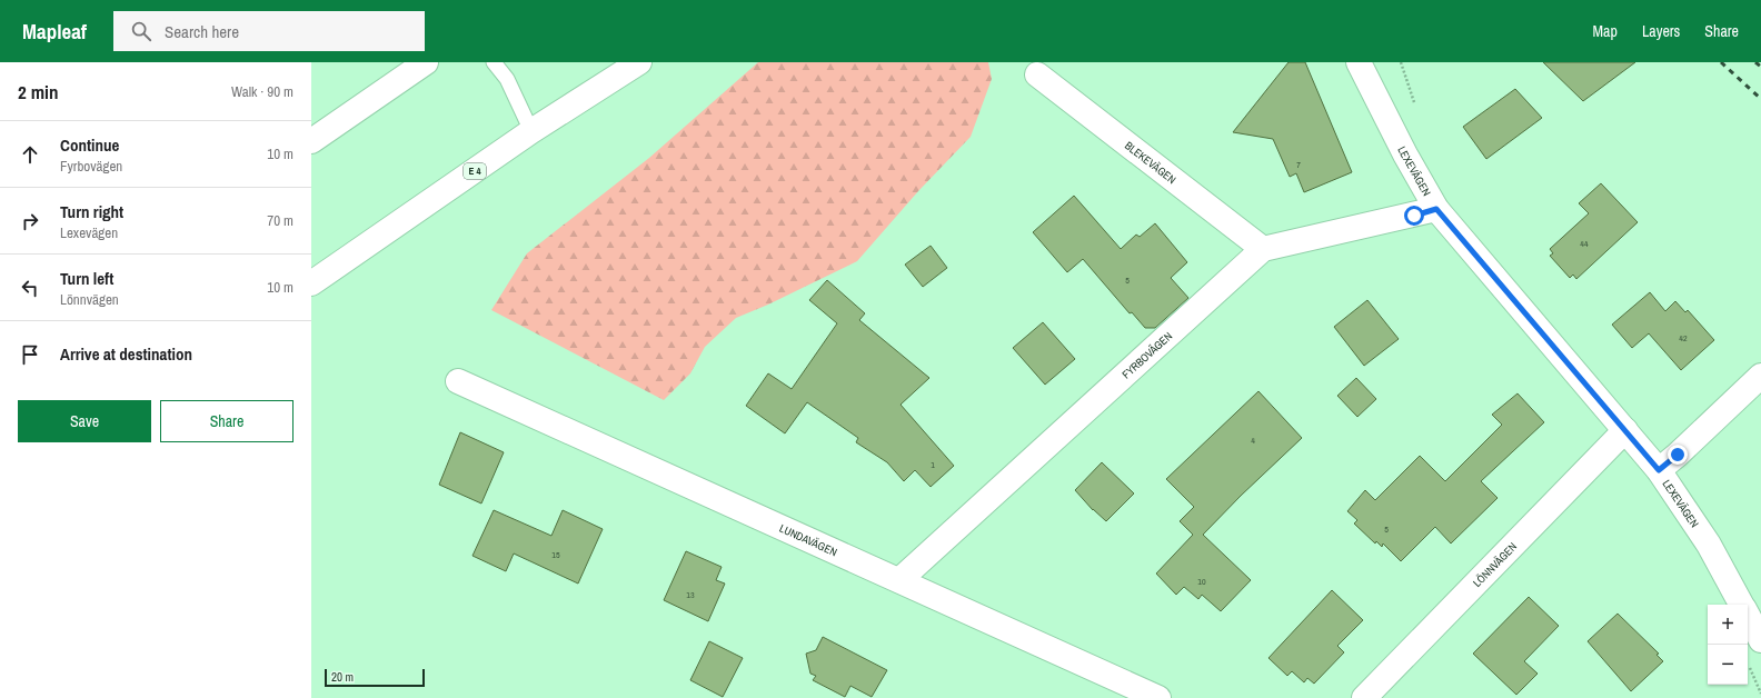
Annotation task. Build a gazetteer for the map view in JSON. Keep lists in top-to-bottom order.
{
  "streets": {
    "main road": [
      "BLEKEVÄGEN",
      "E 4",
      "LEXEVÄGEN",
      "FYRBOVÄGEN",
      "LUNDAVÄGEN",
      "LÖNNVÄGEN"
    ]
  },
  "crossings": [
    ["BLEKEVÄGEN", "FYRBOVÄGEN"],
    ["LEXEVÄGEN", "FYRBOVÄGEN"],
    ["LEXEVÄGEN", "LÖNNVÄGEN"],
    ["FYRBOVÄGEN", "LUNDAVÄGEN"]
  ],
  "house_numbers": [
    "7",
    "44",
    "5",
    "42",
    "4",
    "1",
    "5",
    "15",
    "10",
    "13"
  ],
  "scale_bar": "20 m",
  "page": {
    "header": "Mapleaf",
    "search": "Search here",
    "nav": ["Map", "Layers", "Share"],
    "heading": ["2 min", "Walk · 90 m"],
    "list": [
      ["Continue", "Fyrbovägen", "10 m"],
      ["Turn right", "Lexevägen", "70 m"],
      ["Turn left", "Lönnvägen", "10 m"],
      "Arrive at destination"
    ],
    "buttons": ["Save", "Share"],
    "map_buttons": ["+", "−"],
    "scale": "20 m"
  }
}
